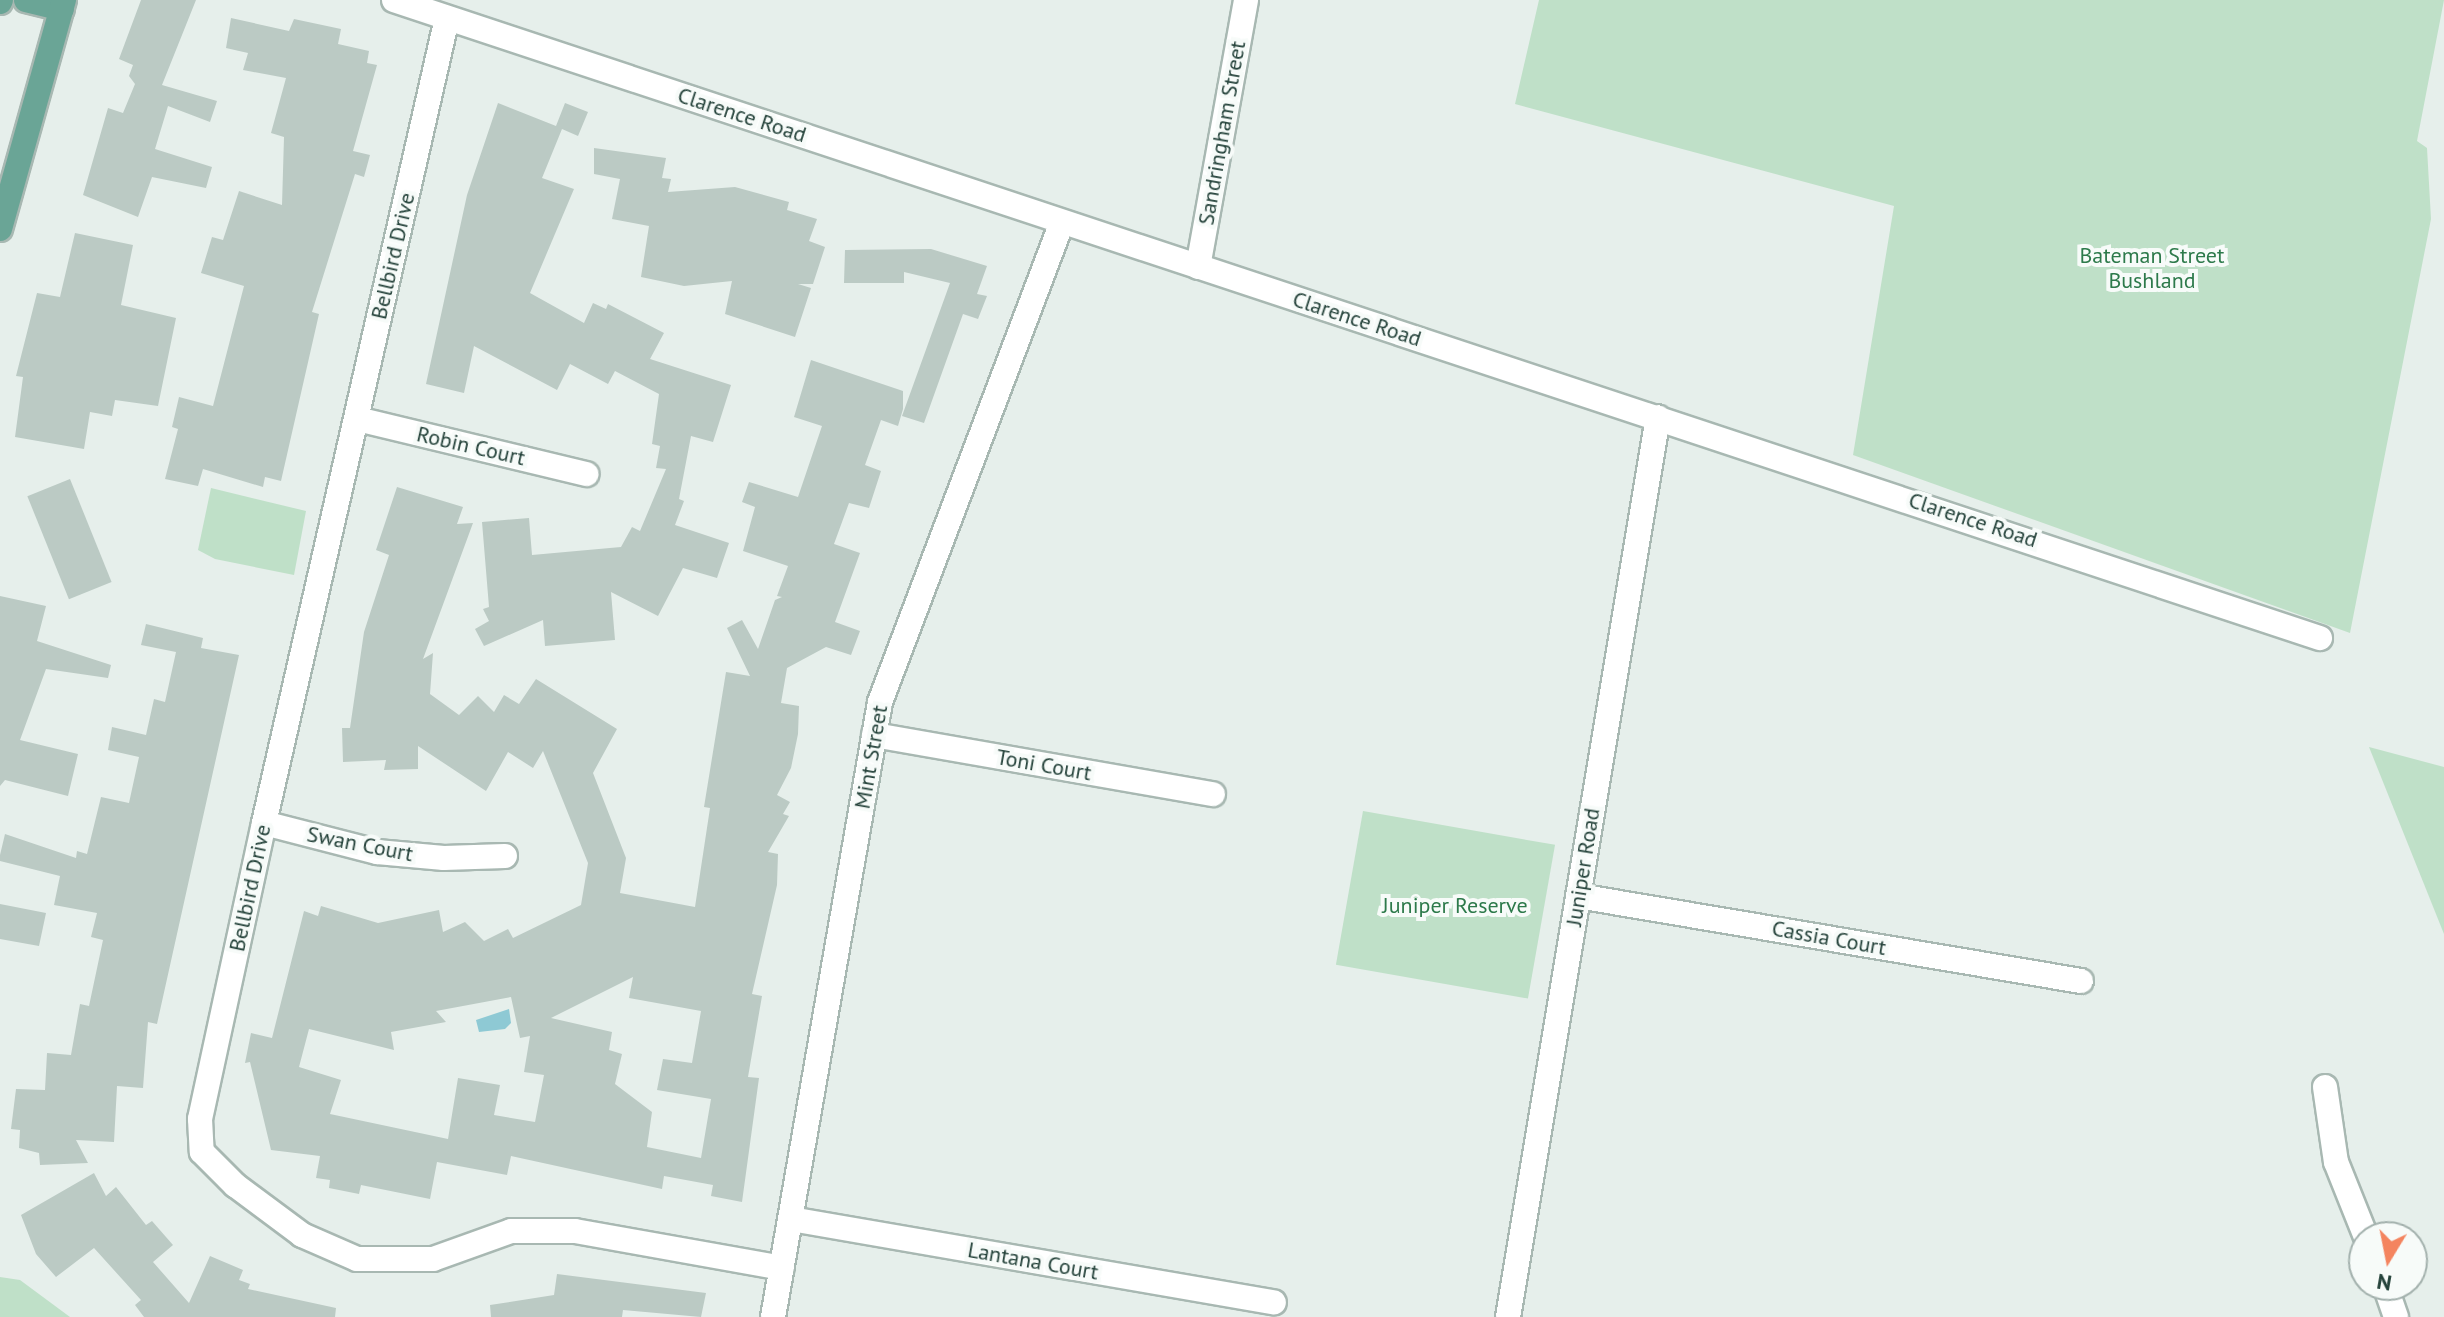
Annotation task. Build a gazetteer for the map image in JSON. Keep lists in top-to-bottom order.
{
  "streets": {
    "street": [
      "Clarence Road",
      "Sandringham Street",
      "Bellbird Drive",
      "Robin Court",
      "Mint Street",
      "Toni Court",
      "Swan Court",
      "Juniper Road",
      "Cassia Court",
      "Lantana Court"
    ]
  },
  "crossings": [
    ["Clarence Road", "Sandringham Street"],
    ["Clarence Road", "Bellbird Drive"],
    ["Clarence Road", "Mint Street"],
    ["Clarence Road", "Juniper Road"],
    ["Bellbird Drive", "Robin Court"],
    ["Bellbird Drive", "Mint Street"],
    ["Bellbird Drive", "Swan Court"],
    ["Mint Street", "Toni Court"],
    ["Mint Street", "Lantana Court"],
    ["Juniper Road", "Cassia Court"]
  ],
  "parks": ["Bateman Street Bushland", "Juniper Reserve"],
  "north": "bottom"
}
